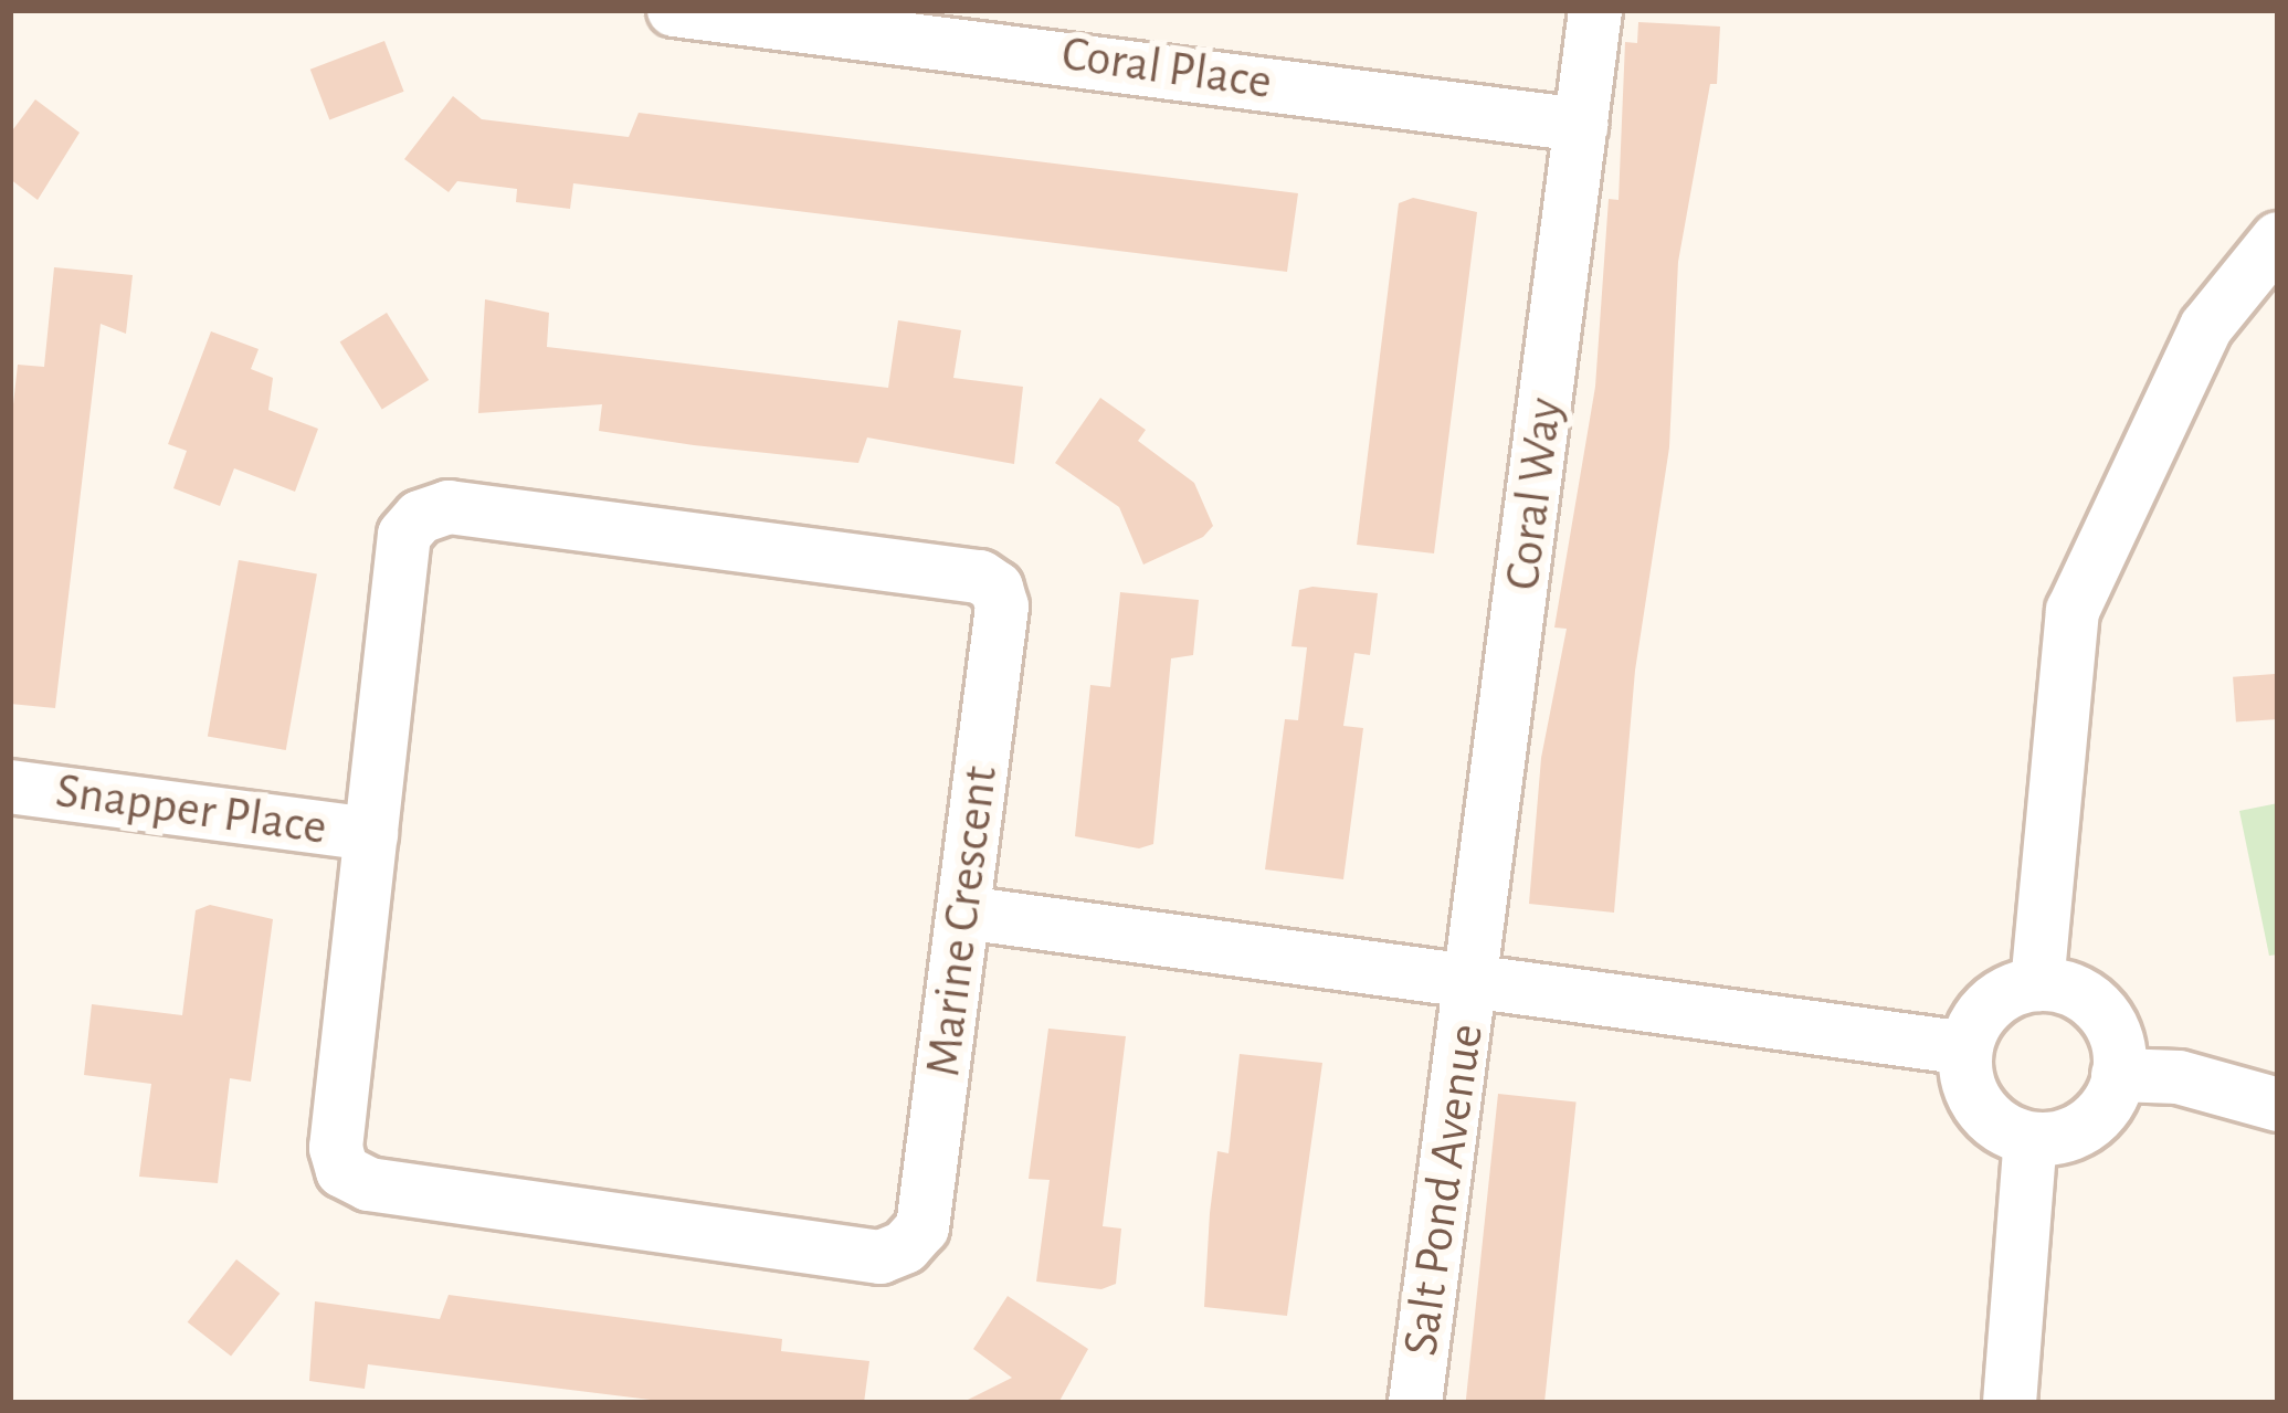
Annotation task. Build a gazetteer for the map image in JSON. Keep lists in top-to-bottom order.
{
  "streets": {
    "street": [
      "Coral Place",
      "Coral Way",
      "Snapper Place",
      "Marine Crescent",
      "Salt Pond Avenue"
    ]
  },
  "crossings": [
    ["Coral Place", "Coral Way"],
    ["Coral Way", "Salt Pond Avenue"],
    ["Snapper Place", "Marine Crescent"]
  ]
}
